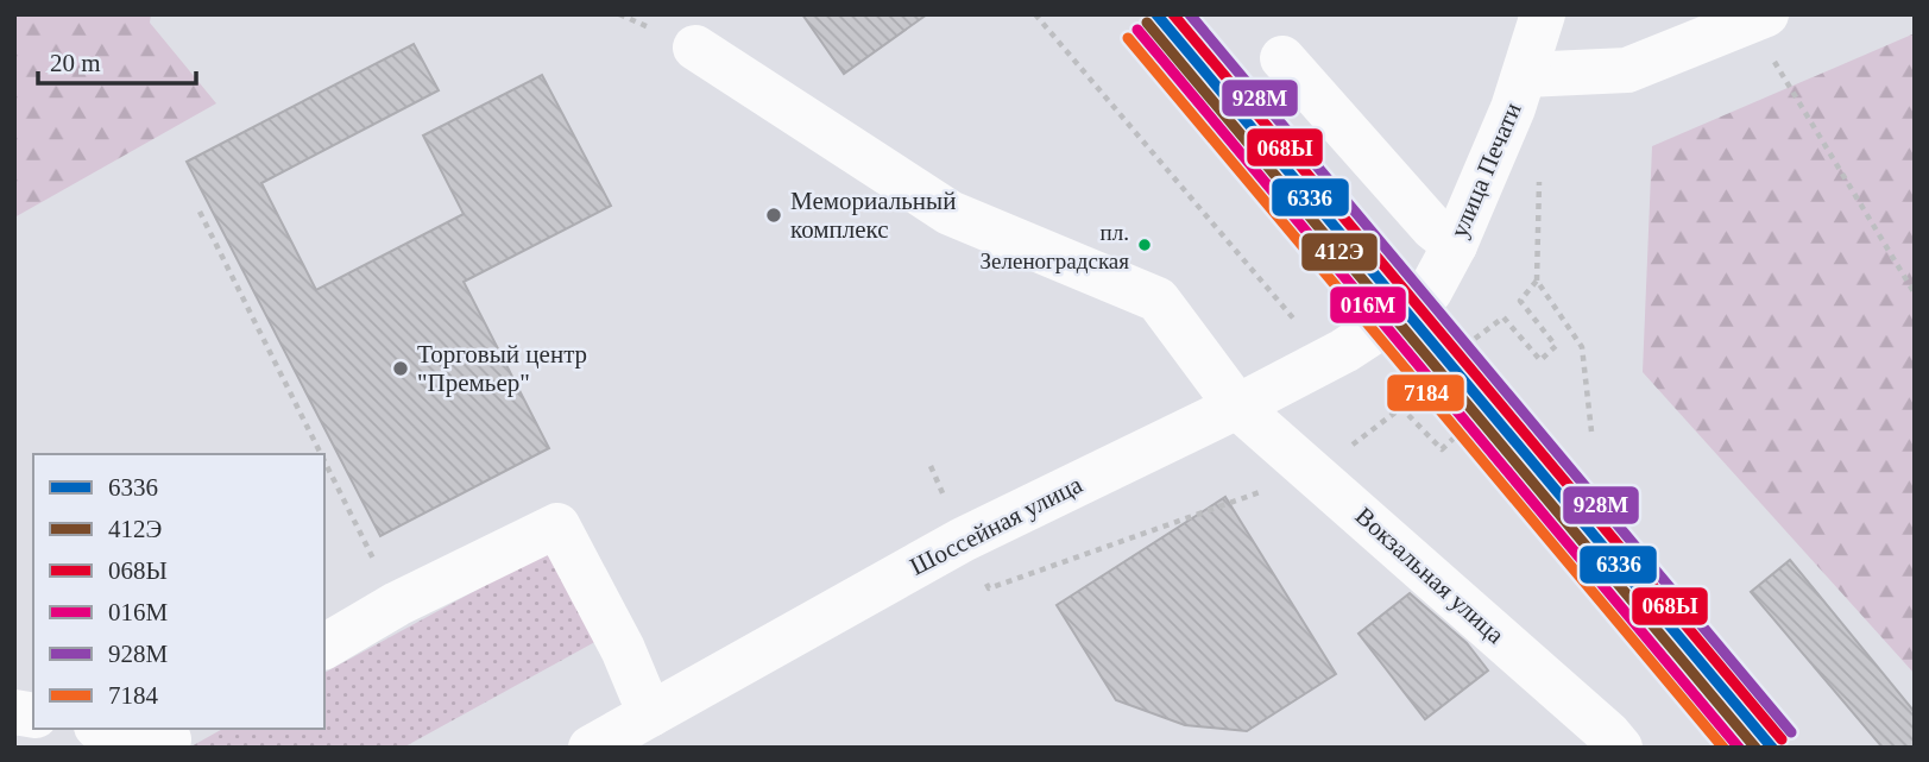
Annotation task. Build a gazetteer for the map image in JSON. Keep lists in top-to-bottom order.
{
  "streets": {
    "street": ["улица Печати", "Шоссейная улица", "Вокзальная улица"]
  },
  "crossings": [
    ["улица Печати", "Шоссейная улица"],
    ["Шоссейная улица", "Вокзальная улица"]
  ],
  "places": ["Мемориальный комплекс", "пл. Зеленоградская", "Торговый центр \"Премьер\""],
  "lines": [
    "transit line 6336",
    "transit line 068Ы",
    "transit line 928М",
    "transit line 412Э",
    "transit line 016М",
    "transit line 7184"
  ],
  "legend": [
    "6336",
    "412Э",
    "068Ы",
    "016М",
    "928М",
    "7184"
  ],
  "scale_bar": "20 m"
}
